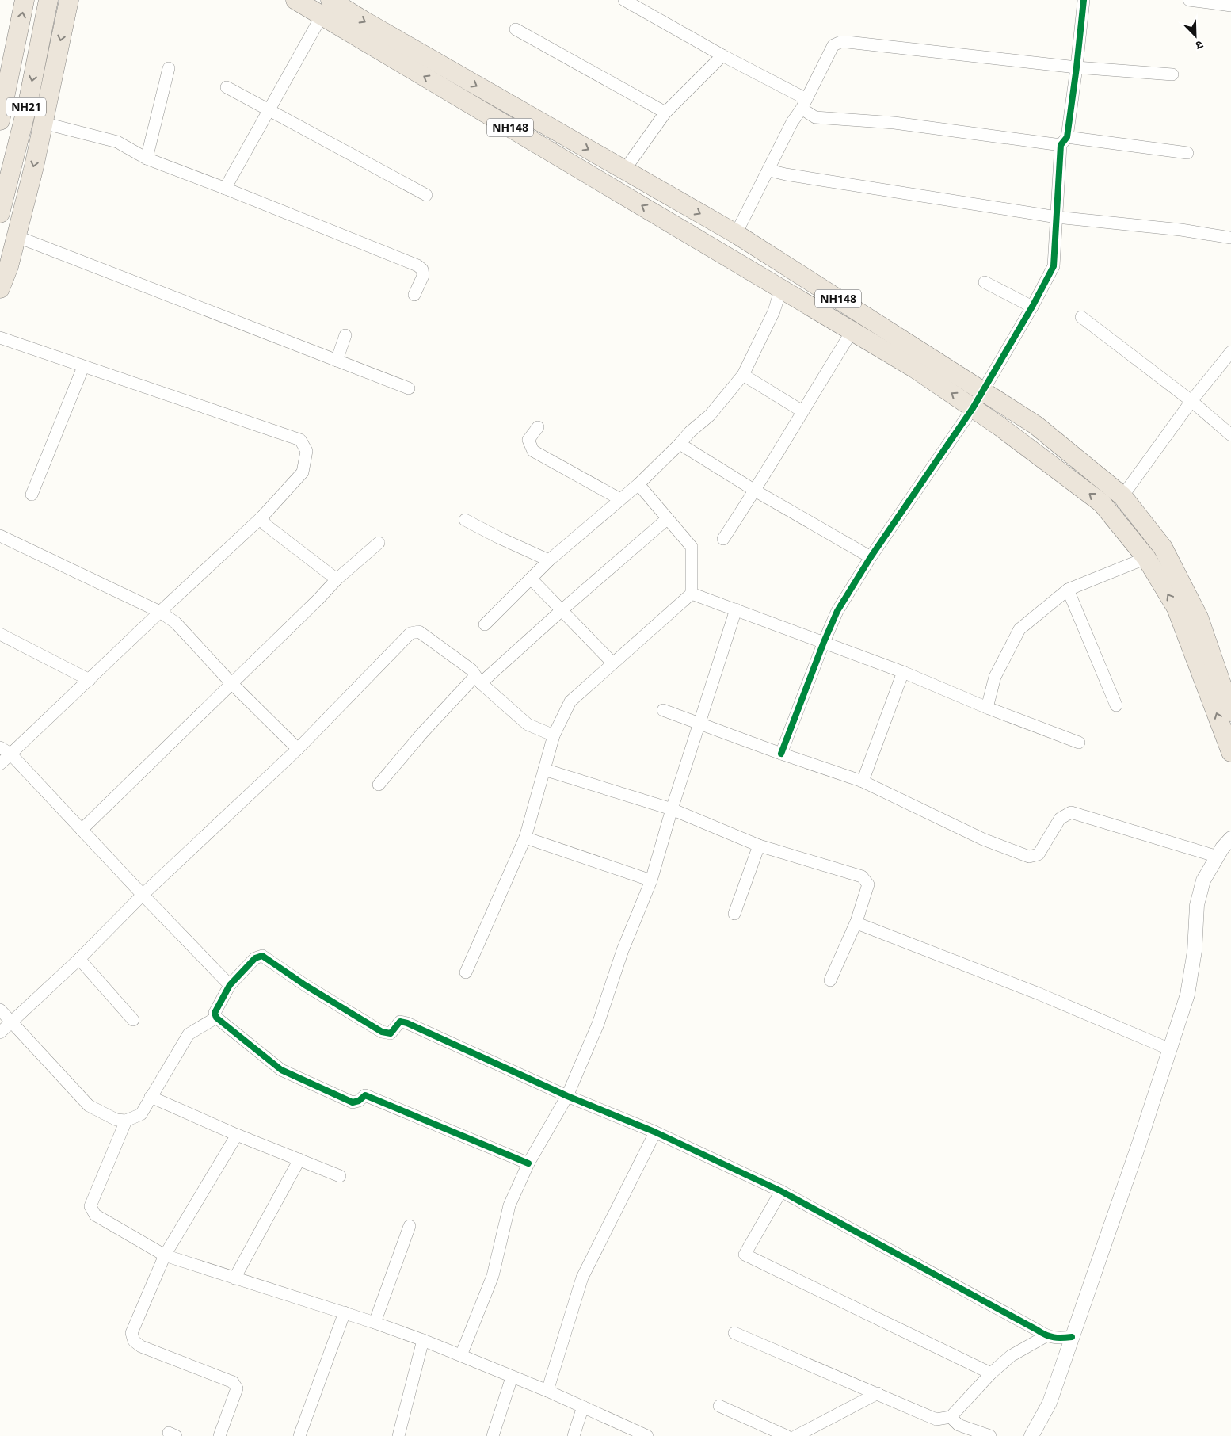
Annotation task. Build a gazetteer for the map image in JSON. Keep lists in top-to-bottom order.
{
  "streets": {
    "highway": ["NH21", "NH148"]
  },
  "north": "bottom right"
}
